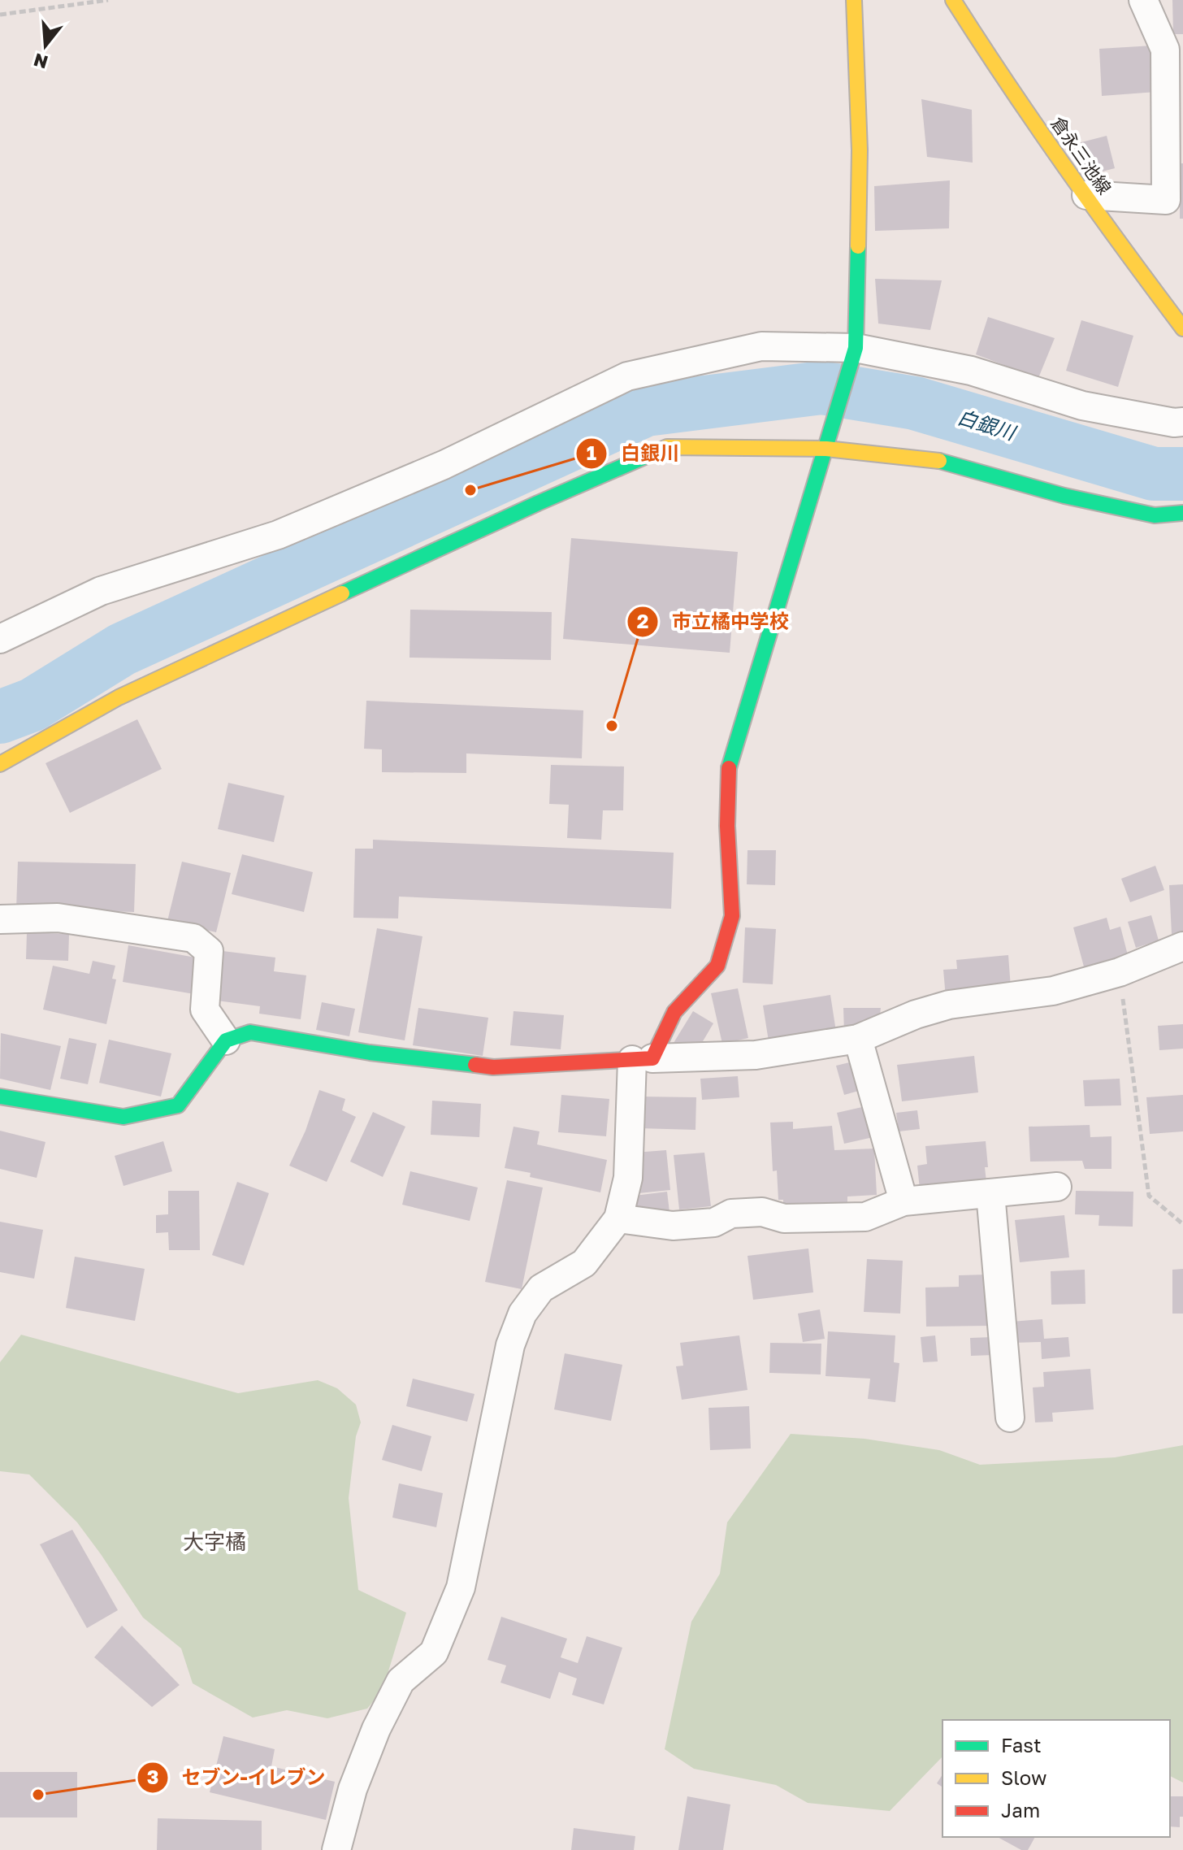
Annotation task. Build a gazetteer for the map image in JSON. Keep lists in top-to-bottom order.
{
  "streets": {
    "street": ["倉永三池線"]
  },
  "districts": ["大字橘"],
  "water": ["白銀川"],
  "places": ["白銀川", "市立橘中学校", "セブン-イレブン"],
  "legend": ["Fast", "Slow", "Jam"],
  "north": "bottom"
}
